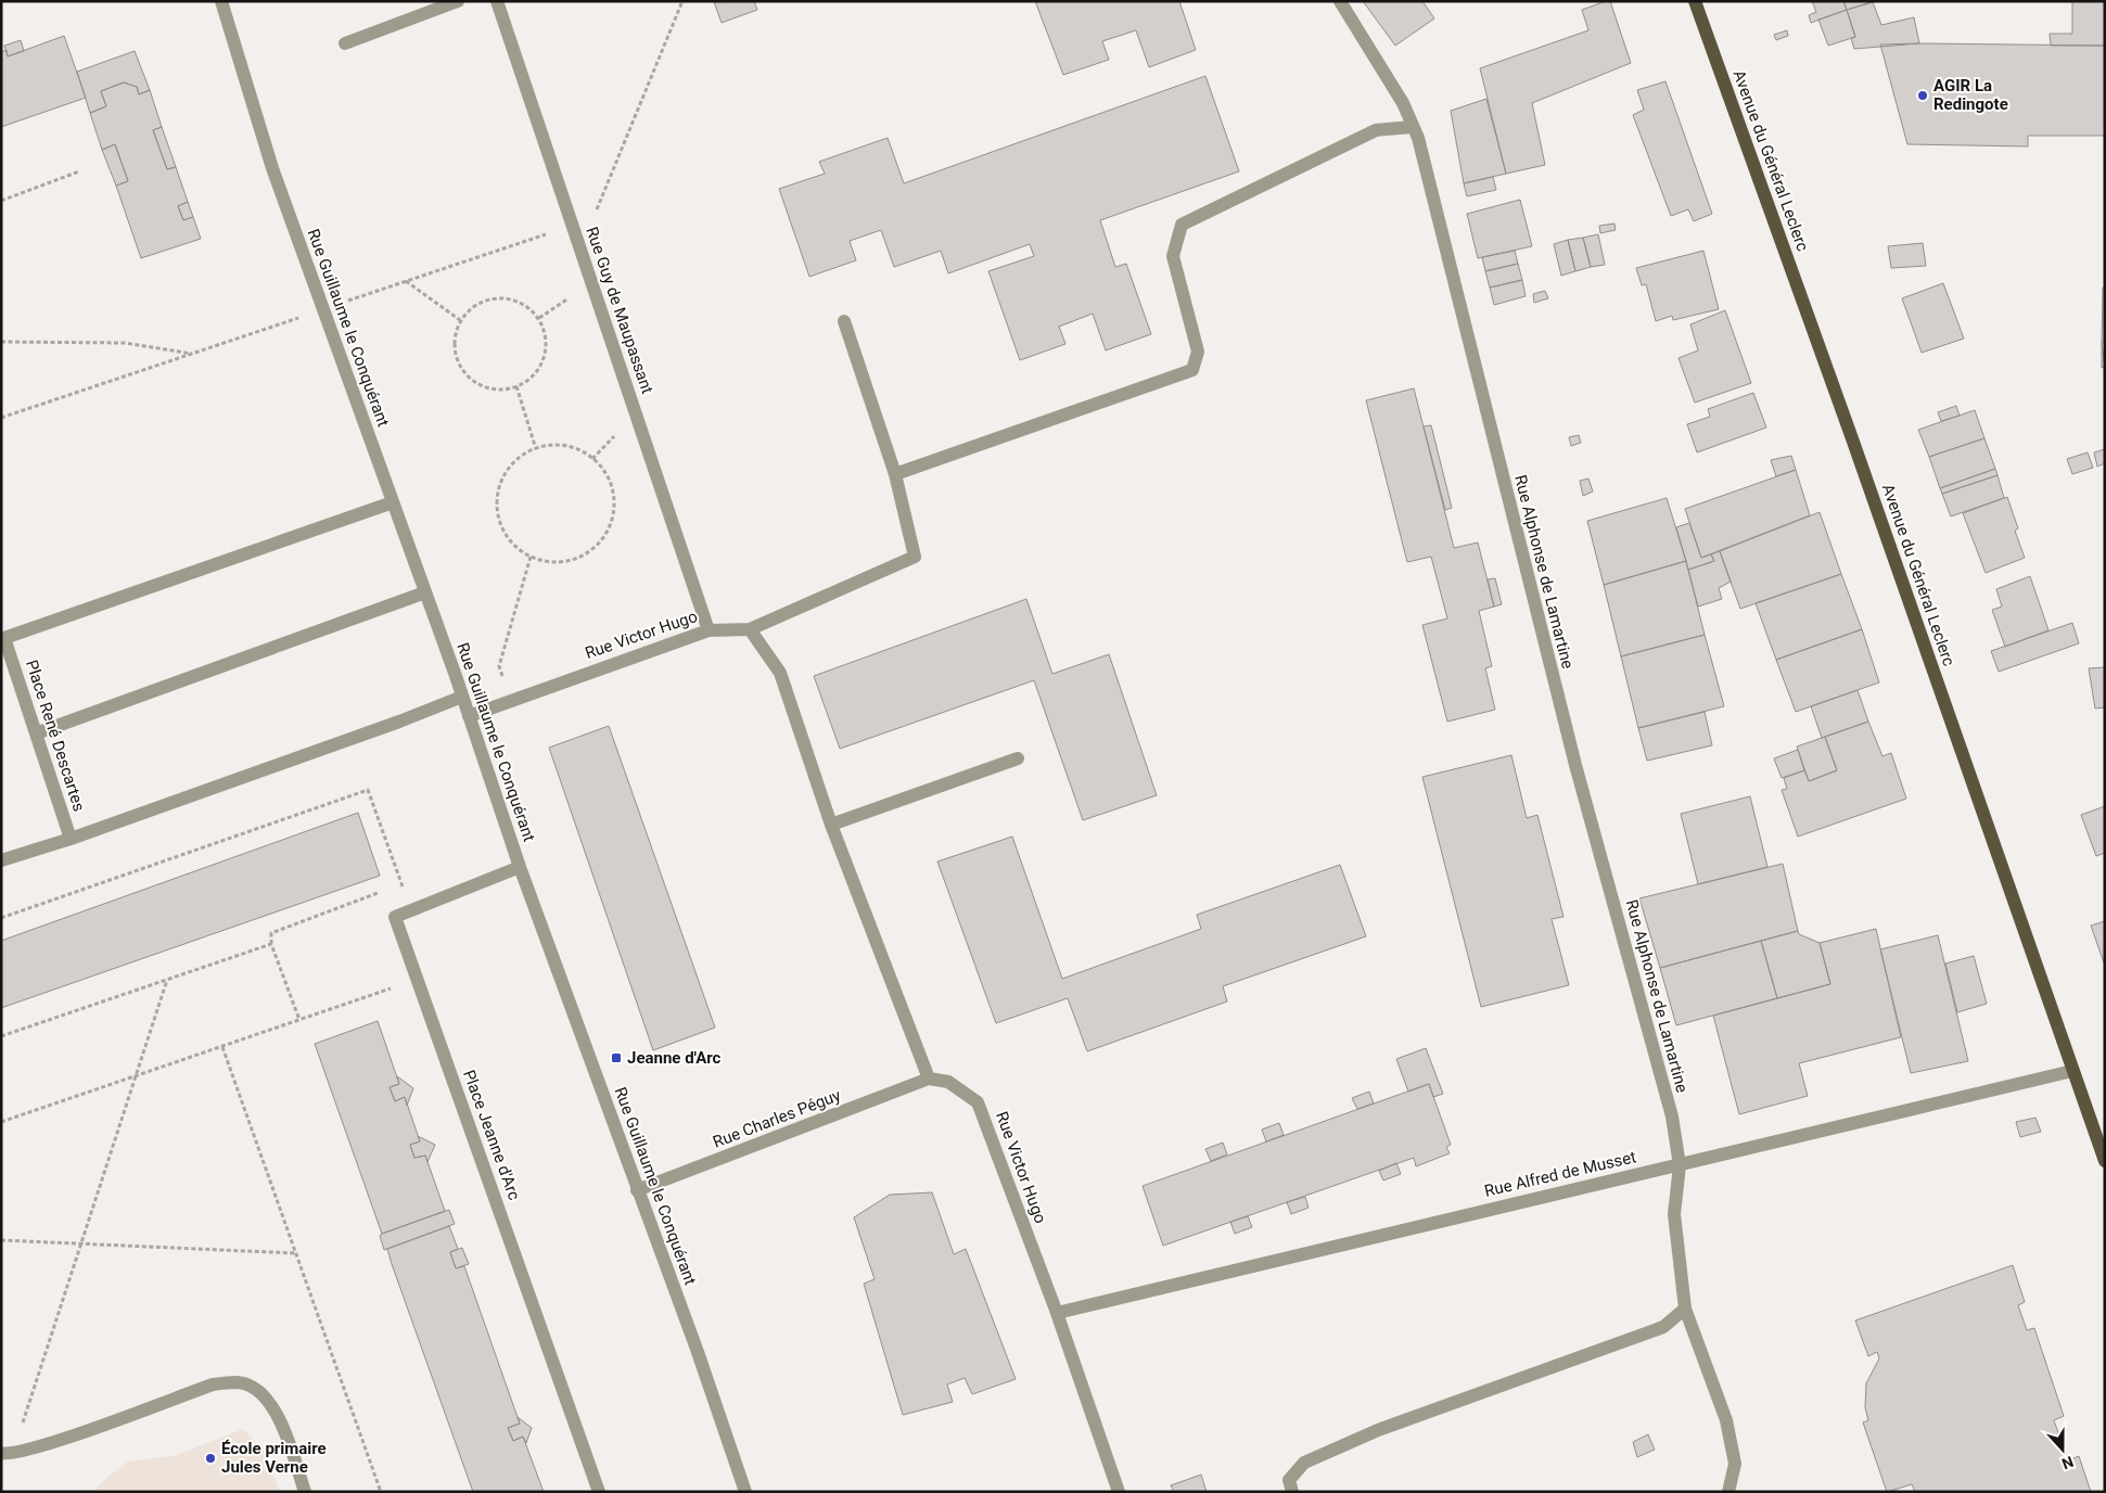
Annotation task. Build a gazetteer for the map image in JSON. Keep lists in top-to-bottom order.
{
  "streets": {
    "main road": ["Avenue du Général Leclerc"],
    "street": [
      "Rue Guy de Maupassant",
      "Rue Guillaume le Conquérant",
      "Rue Alphonse de Lamartine",
      "Rue Victor Hugo",
      "Place René Descartes",
      "Rue Charles Péguy",
      "Place Jeanne d'Arc",
      "Rue Alfred de Musset"
    ]
  },
  "crossings": [
    ["Avenue du Général Leclerc", "Rue Alfred de Musset"],
    ["Rue Guy de Maupassant", "Rue Victor Hugo"],
    ["Rue Guillaume le Conquérant", "Rue Victor Hugo"],
    ["Rue Guillaume le Conquérant", "Place René Descartes"],
    ["Rue Guillaume le Conquérant", "Rue Charles Péguy"],
    ["Rue Alphonse de Lamartine", "Rue Alfred de Musset"],
    ["Rue Victor Hugo", "Rue Charles Péguy"],
    ["Rue Victor Hugo", "Rue Alfred de Musset"]
  ],
  "places": {
    "other": ["AGIR La Redingote", "École primaire Jules Verne"],
    "transit": ["Jeanne d'Arc"]
  },
  "north": "bottom"
}
